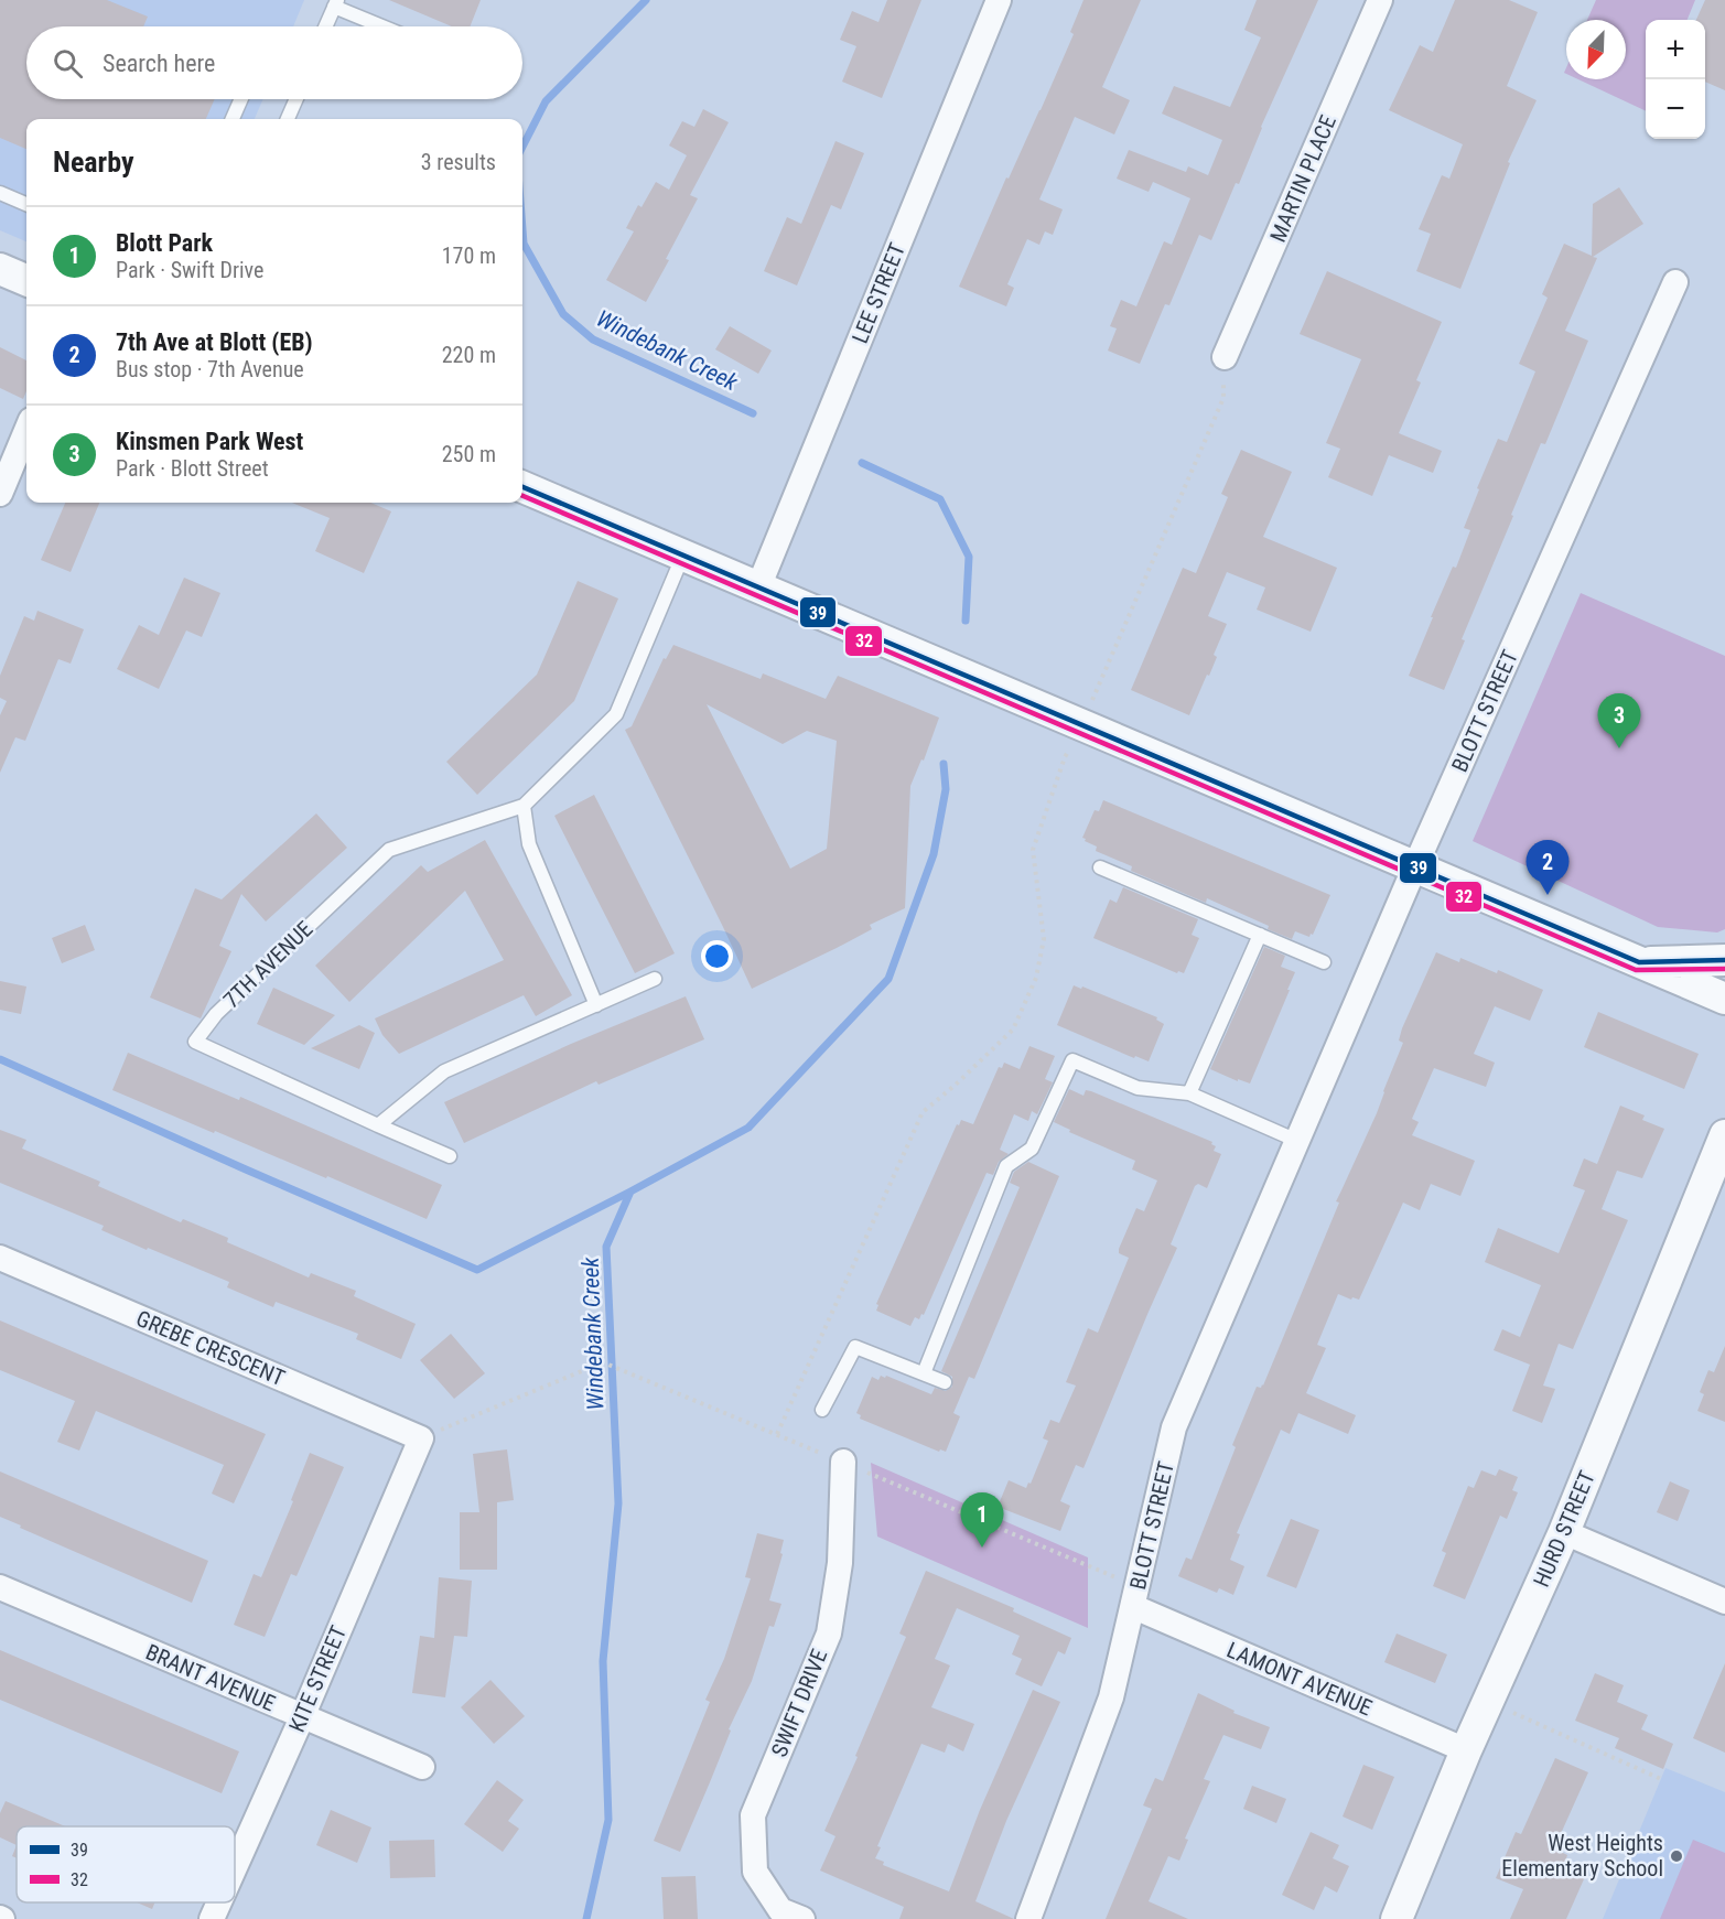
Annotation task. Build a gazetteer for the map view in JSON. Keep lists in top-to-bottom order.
{
  "streets": {
    "street": [
      "MARTIN PLACE",
      "LEE STREET",
      "BLOTT STREET",
      "GREBE CRESCENT",
      "HURD STREET",
      "BRANT AVENUE",
      "KITE STREET",
      "LAMONT AVENUE",
      "SWIFT DRIVE"
    ],
    "lane": ["7TH AVENUE"]
  },
  "crossings": [
    ["BLOTT STREET", "LAMONT AVENUE"],
    ["GREBE CRESCENT", "KITE STREET"],
    ["HURD STREET", "LAMONT AVENUE"],
    ["BRANT AVENUE", "KITE STREET"]
  ],
  "water": ["Windebank Creek"],
  "places": ["West Heights Elementary School"],
  "lines": ["transit line 39", "transit line 32"],
  "legend": ["39", "32"],
  "north": "bottom left",
  "page": {
    "map_buttons": ["+", "−"],
    "search": "Search here",
    "heading": ["Nearby", "3 results"],
    "list": [
      {
        "mark": "1",
        "name": "Blott Park",
        "note": "Park · Swift Drive",
        "value": "170 m"
      },
      {
        "mark": "2",
        "name": "7th Ave at Blott (EB)",
        "note": "Bus stop · 7th Avenue",
        "value": "220 m"
      },
      {
        "mark": "3",
        "name": "Kinsmen Park West",
        "note": "Park · Blott Street",
        "value": "250 m"
      }
    ],
    "pins": ["3", "2", "1"]
  }
}
